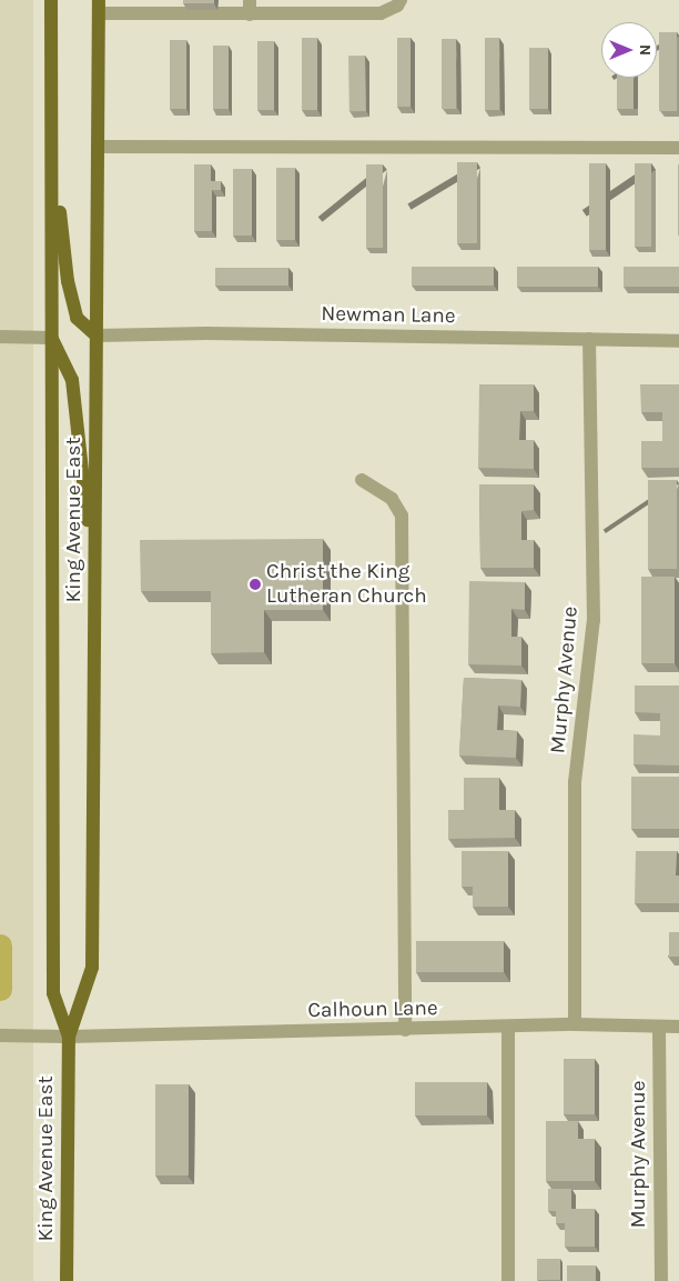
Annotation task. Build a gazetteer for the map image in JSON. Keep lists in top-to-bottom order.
{
  "streets": {
    "main road": ["King Avenue East"],
    "street": ["Newman Lane", "Murphy Avenue", "Calhoun Lane"]
  },
  "crossings": [
    ["Newman Lane", "King Avenue East"],
    ["Newman Lane", "Murphy Avenue"],
    ["King Avenue East", "Calhoun Lane"],
    ["Murphy Avenue", "Calhoun Lane"]
  ],
  "places": ["Christ the King Lutheran Church"],
  "north": "right"
}
